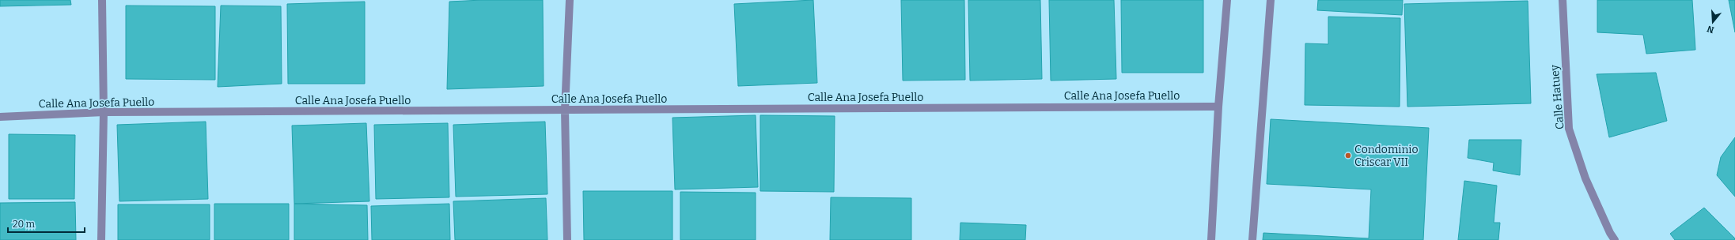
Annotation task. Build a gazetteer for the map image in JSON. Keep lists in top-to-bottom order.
{
  "streets": {
    "street": ["Calle Ana Josefa Puello", "Calle Hatuey"]
  },
  "places": ["Condominio Criscar VII"],
  "scale_bar": "20 m",
  "north": "bottom"
}
